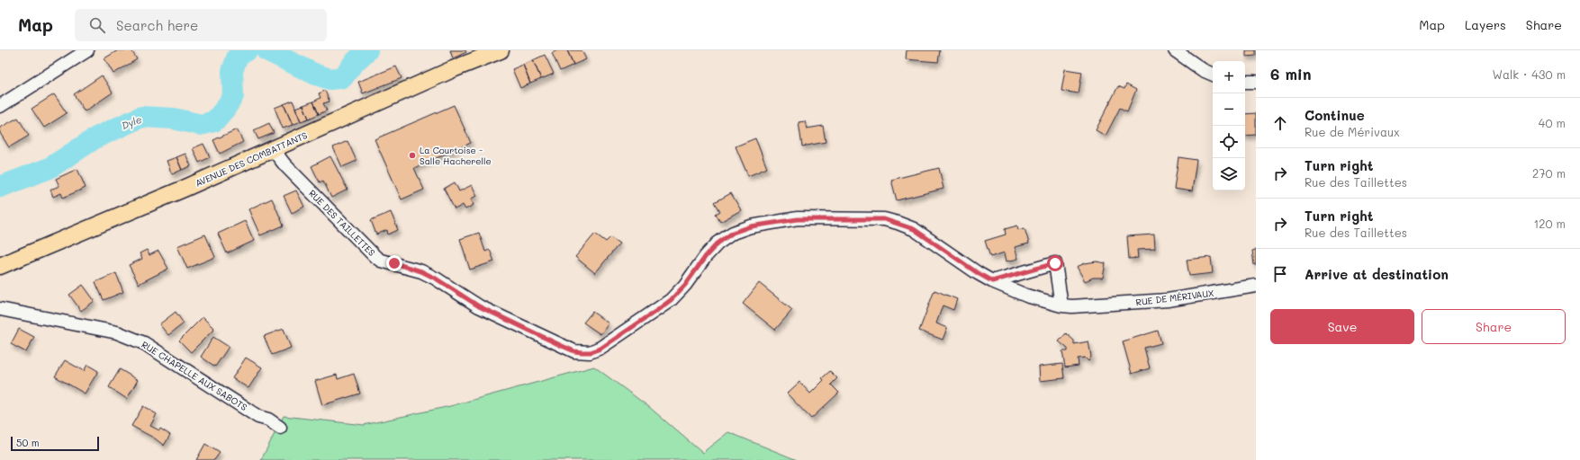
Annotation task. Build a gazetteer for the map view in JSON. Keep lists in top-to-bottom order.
{
  "streets": {
    "main road": ["AVENUE DES COMBATTANTS"],
    "street": ["RUE DES TAILLETTES", "RUE DE MÉRIVAUX", "RUE CHAPELLE AUX SABOTS"]
  },
  "crossings": [
    ["AVENUE DES COMBATTANTS", "RUE DES TAILLETTES"],
    ["RUE DES TAILLETTES", "RUE DE MÉRIVAUX"]
  ],
  "water": ["Dyle"],
  "places": ["La Courtoise - Salle Hacherelle"],
  "scale_bar": "50 m",
  "page": {
    "header": "Map",
    "search": "Search here",
    "nav": ["Map", "Layers", "Share"],
    "heading": ["6 min", "Walk · 430 m"],
    "map_buttons": ["+", "−"],
    "list": [
      ["Continue", "Rue de Mérivaux", "40 m"],
      ["Turn right", "Rue des Taillettes", "270 m"],
      ["Turn right", "Rue des Taillettes", "120 m"],
      "Arrive at destination"
    ],
    "buttons": ["Save", "Share"],
    "scale": "50 m"
  }
}
